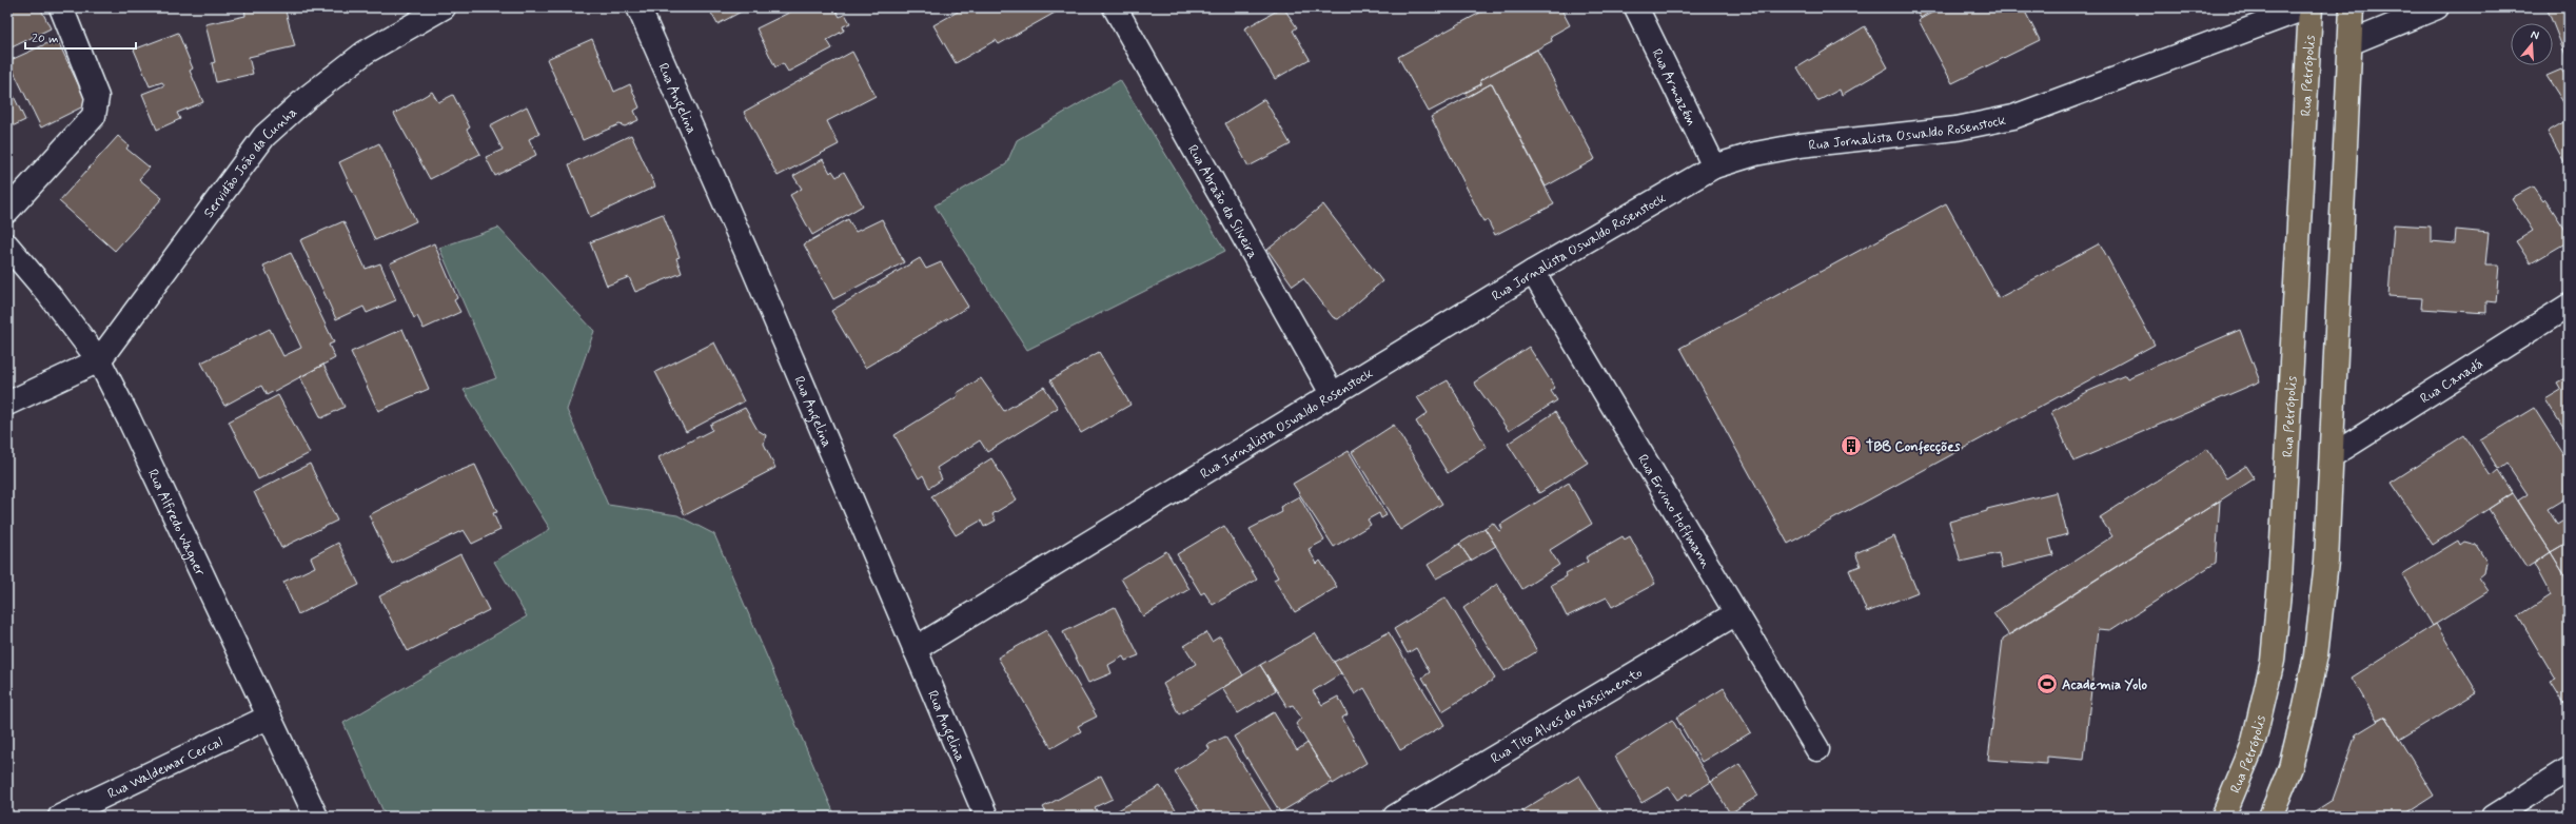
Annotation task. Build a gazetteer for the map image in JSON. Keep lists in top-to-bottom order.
{
  "streets": {
    "main road": ["Rua Petrópolis"],
    "street": [
      "Rua Armazém",
      "Rua Angelina",
      "Rua Jornalista Oswaldo Rosenstock",
      "Servidão João da Cunha",
      "Rua Abraão da Silveira",
      "Rua Canadá",
      "Rua Ervino Hoffmann",
      "Rua Alfredo Wagner",
      "Rua Tito Alves do Nascimento",
      "Rua Waldemar Cercal"
    ]
  },
  "crossings": [
    ["Rua Petrópolis", "Rua Jornalista Oswaldo Rosenstock"],
    ["Rua Armazém", "Rua Jornalista Oswaldo Rosenstock"],
    ["Rua Angelina", "Rua Jornalista Oswaldo Rosenstock"],
    ["Rua Jornalista Oswaldo Rosenstock", "Rua Abraão da Silveira"],
    ["Rua Jornalista Oswaldo Rosenstock", "Rua Ervino Hoffmann"],
    ["Servidão João da Cunha", "Rua Alfredo Wagner"],
    ["Rua Ervino Hoffmann", "Rua Tito Alves do Nascimento"],
    ["Rua Alfredo Wagner", "Rua Waldemar Cercal"]
  ],
  "places": {
    "building": ["TBB Confecções"],
    "sports": ["Academia Yolo"]
  },
  "scale_bar": "20 m",
  "north": "top"
}
